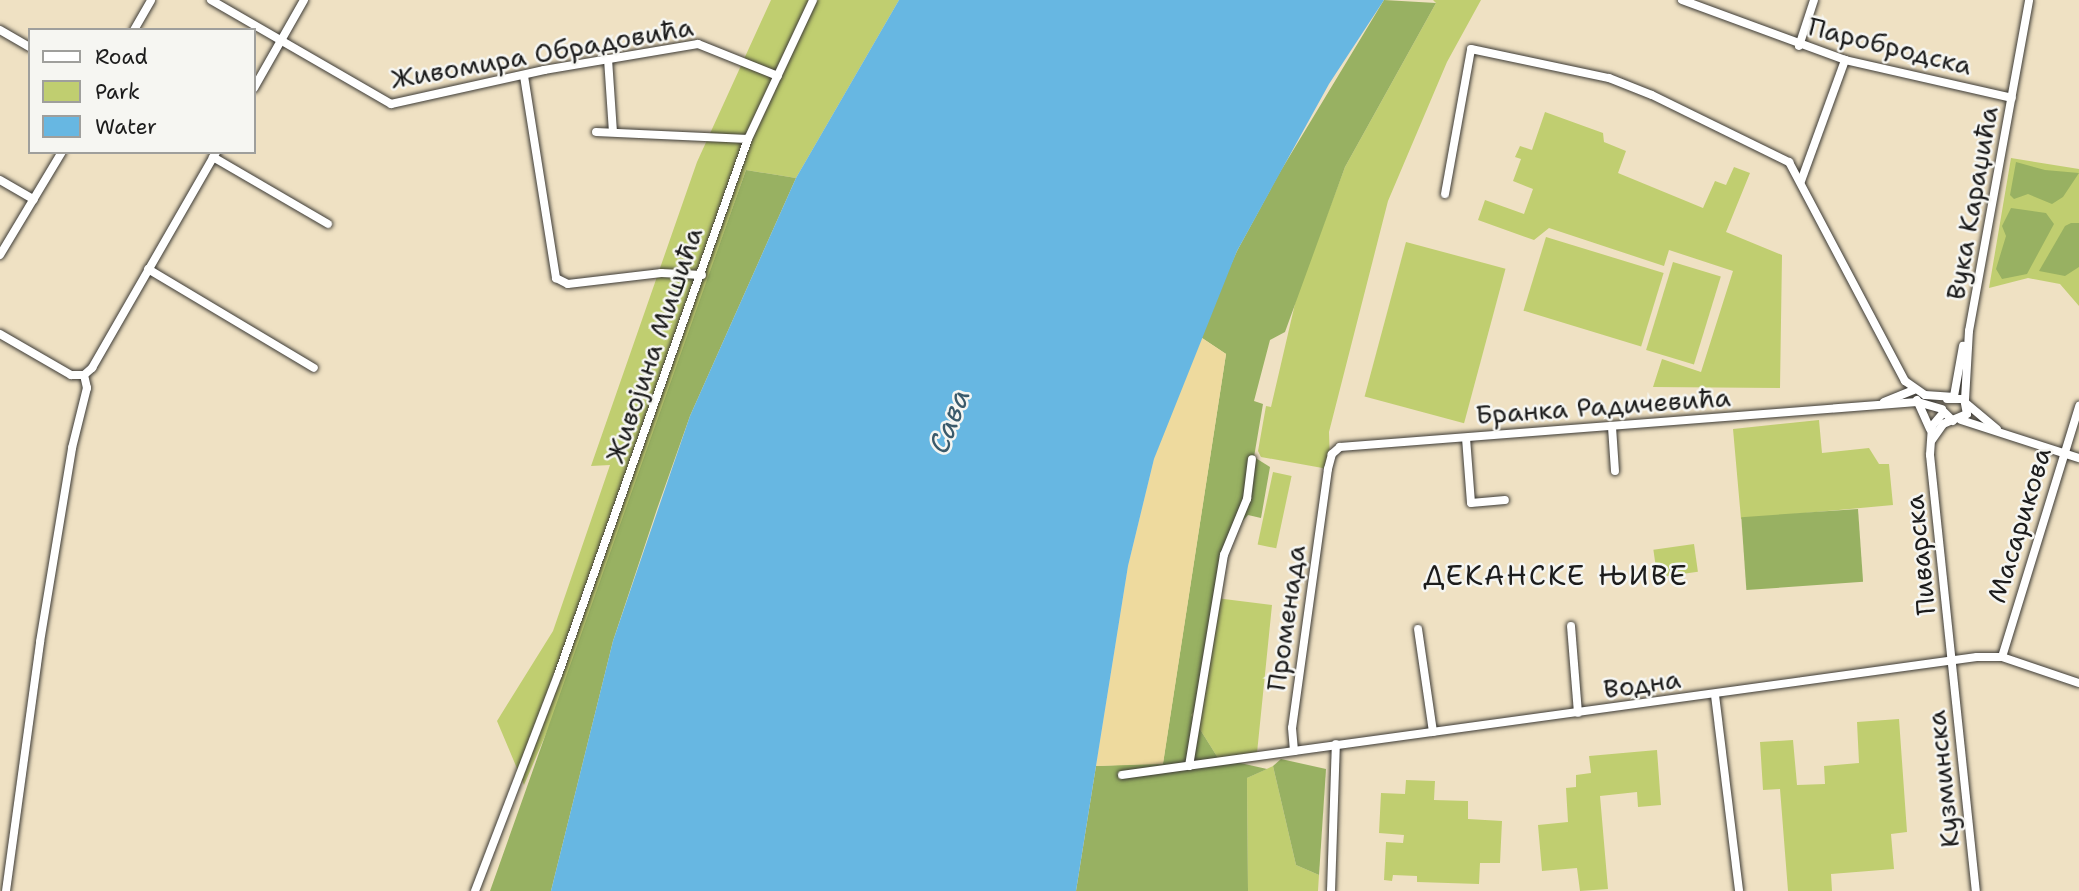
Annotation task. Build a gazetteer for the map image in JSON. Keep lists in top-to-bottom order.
{
  "streets": {
    "street": [
      "Паробродска",
      "Живомира Обрадовића",
      "Вука Караџића",
      "Живојина Мишића",
      "Бранка Радичевића",
      "Масарикова",
      "Пиварска",
      "Променада",
      "Водна",
      "Кузминска"
    ]
  },
  "crossings": [
    ["Паробродска", "Вука Караџића"],
    ["Живомира Обрадовића", "Живојина Мишића"],
    ["Вука Караџића", "Пиварска"],
    ["Бранка Радичевића", "Пиварска"],
    ["Бранка Радичевића", "Променада"],
    ["Масарикова", "Водна"],
    ["Пиварска", "Водна"],
    ["Пиварска", "Кузминска"],
    ["Водна", "Кузминска"]
  ],
  "districts": ["ДЕКАНСКЕ ЊИВЕ"],
  "water": ["Сава"],
  "legend": ["Road", "Park", "Water"]
}
